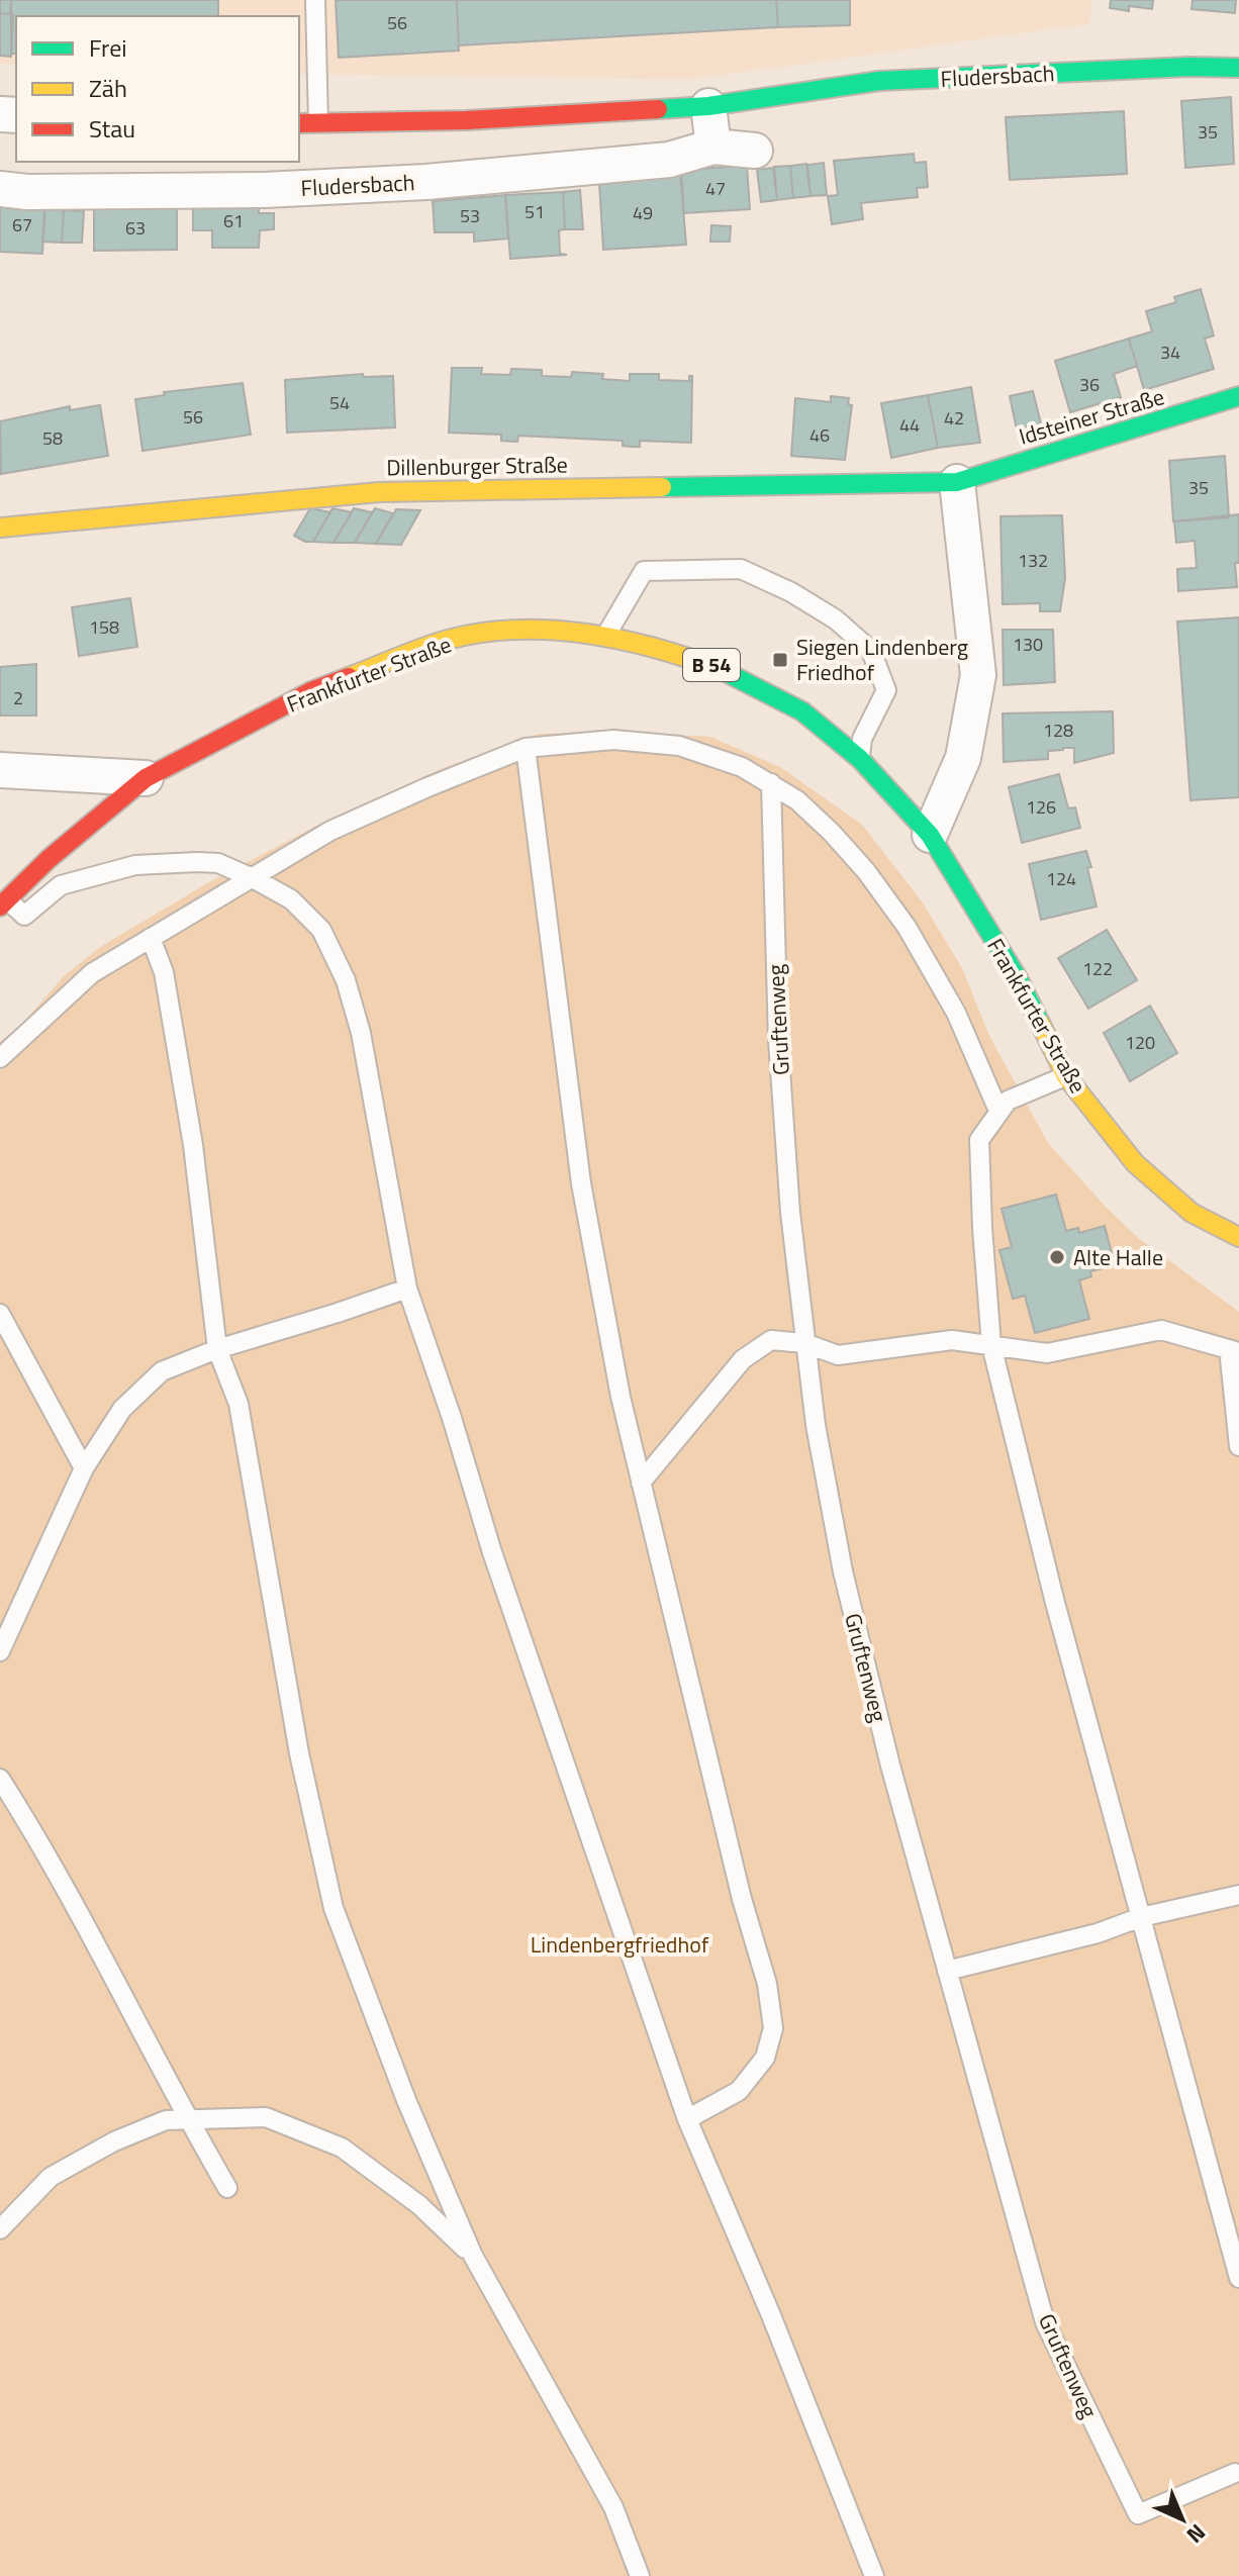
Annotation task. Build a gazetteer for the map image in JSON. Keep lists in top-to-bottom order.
{
  "streets": {
    "street": [
      "Fludersbach",
      "Idsteiner Straße",
      "Dillenburger Straße",
      "B 54",
      "Frankfurter Straße"
    ],
    "lane": ["Gruftenweg"]
  },
  "crossings": [
    ["Idsteiner Straße", "Dillenburger Straße"]
  ],
  "parks": ["Lindenbergfriedhof"],
  "places": {
    "transit": ["Siegen Lindenberg Friedhof"],
    "other": ["Alte Halle"]
  },
  "house_numbers": [
    "56",
    "35",
    "47",
    "51",
    "49",
    "53",
    "61",
    "67",
    "63",
    "34",
    "36",
    "54",
    "56",
    "42",
    "44",
    "46",
    "58",
    "35",
    "132",
    "158",
    "130",
    "2",
    "128",
    "126",
    "124",
    "122",
    "120"
  ],
  "legend": ["Frei", "Zäh", "Stau"],
  "north": "bottom right"
}
